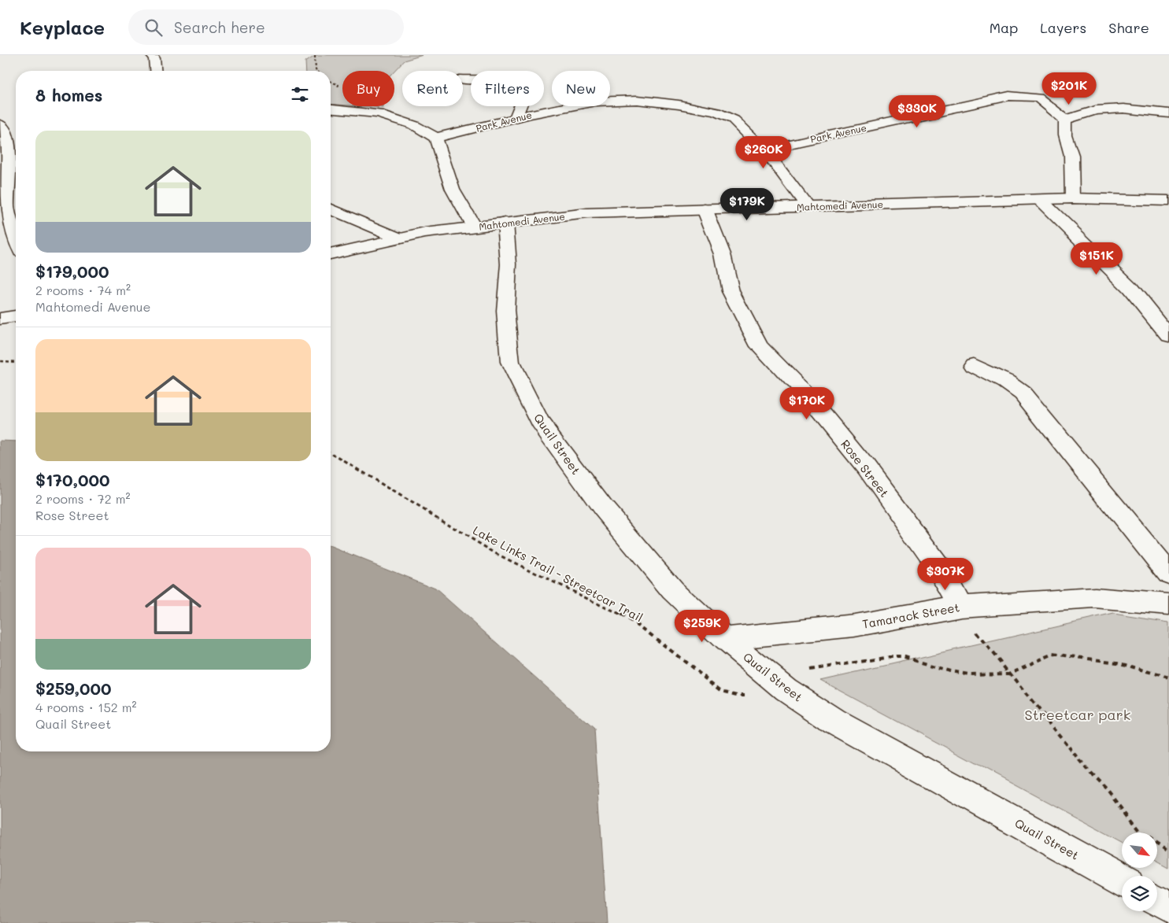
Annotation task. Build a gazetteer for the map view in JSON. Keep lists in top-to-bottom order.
{
  "streets": {
    "street": [
      "Park Avenue",
      "Mahtomedi Avenue",
      "Quail Street",
      "Rose Street",
      "Tamarack Street"
    ],
    "path": ["Lake Links Trail - Streetcar Trail"]
  },
  "crossings": [
    ["Mahtomedi Avenue", "Quail Street"],
    ["Mahtomedi Avenue", "Rose Street"],
    ["Quail Street", "Tamarack Street"],
    ["Rose Street", "Tamarack Street"]
  ],
  "parks": ["Streetcar park"],
  "north": "bottom right",
  "page": {
    "header": "Keyplace",
    "search": "Search here",
    "nav": ["Map", "Layers", "Share"],
    "chip": [
      "Buy",
      "Rent",
      "Filters",
      "New"
    ],
    "heading": "8 homes",
    "price": [
      "$201K",
      "$330K",
      "$260K",
      "$179K",
      "$151K",
      "$170K",
      "$307K",
      "$259K"
    ],
    "list": [
      {
        "name": "$179,000",
        "note": "2 rooms · 74 m² · Mahtomedi Avenue"
      },
      {
        "name": "$170,000",
        "note": "2 rooms · 72 m² · Rose Street"
      },
      {
        "name": "$259,000",
        "note": "4 rooms · 152 m² · Quail Street"
      }
    ]
  }
}
